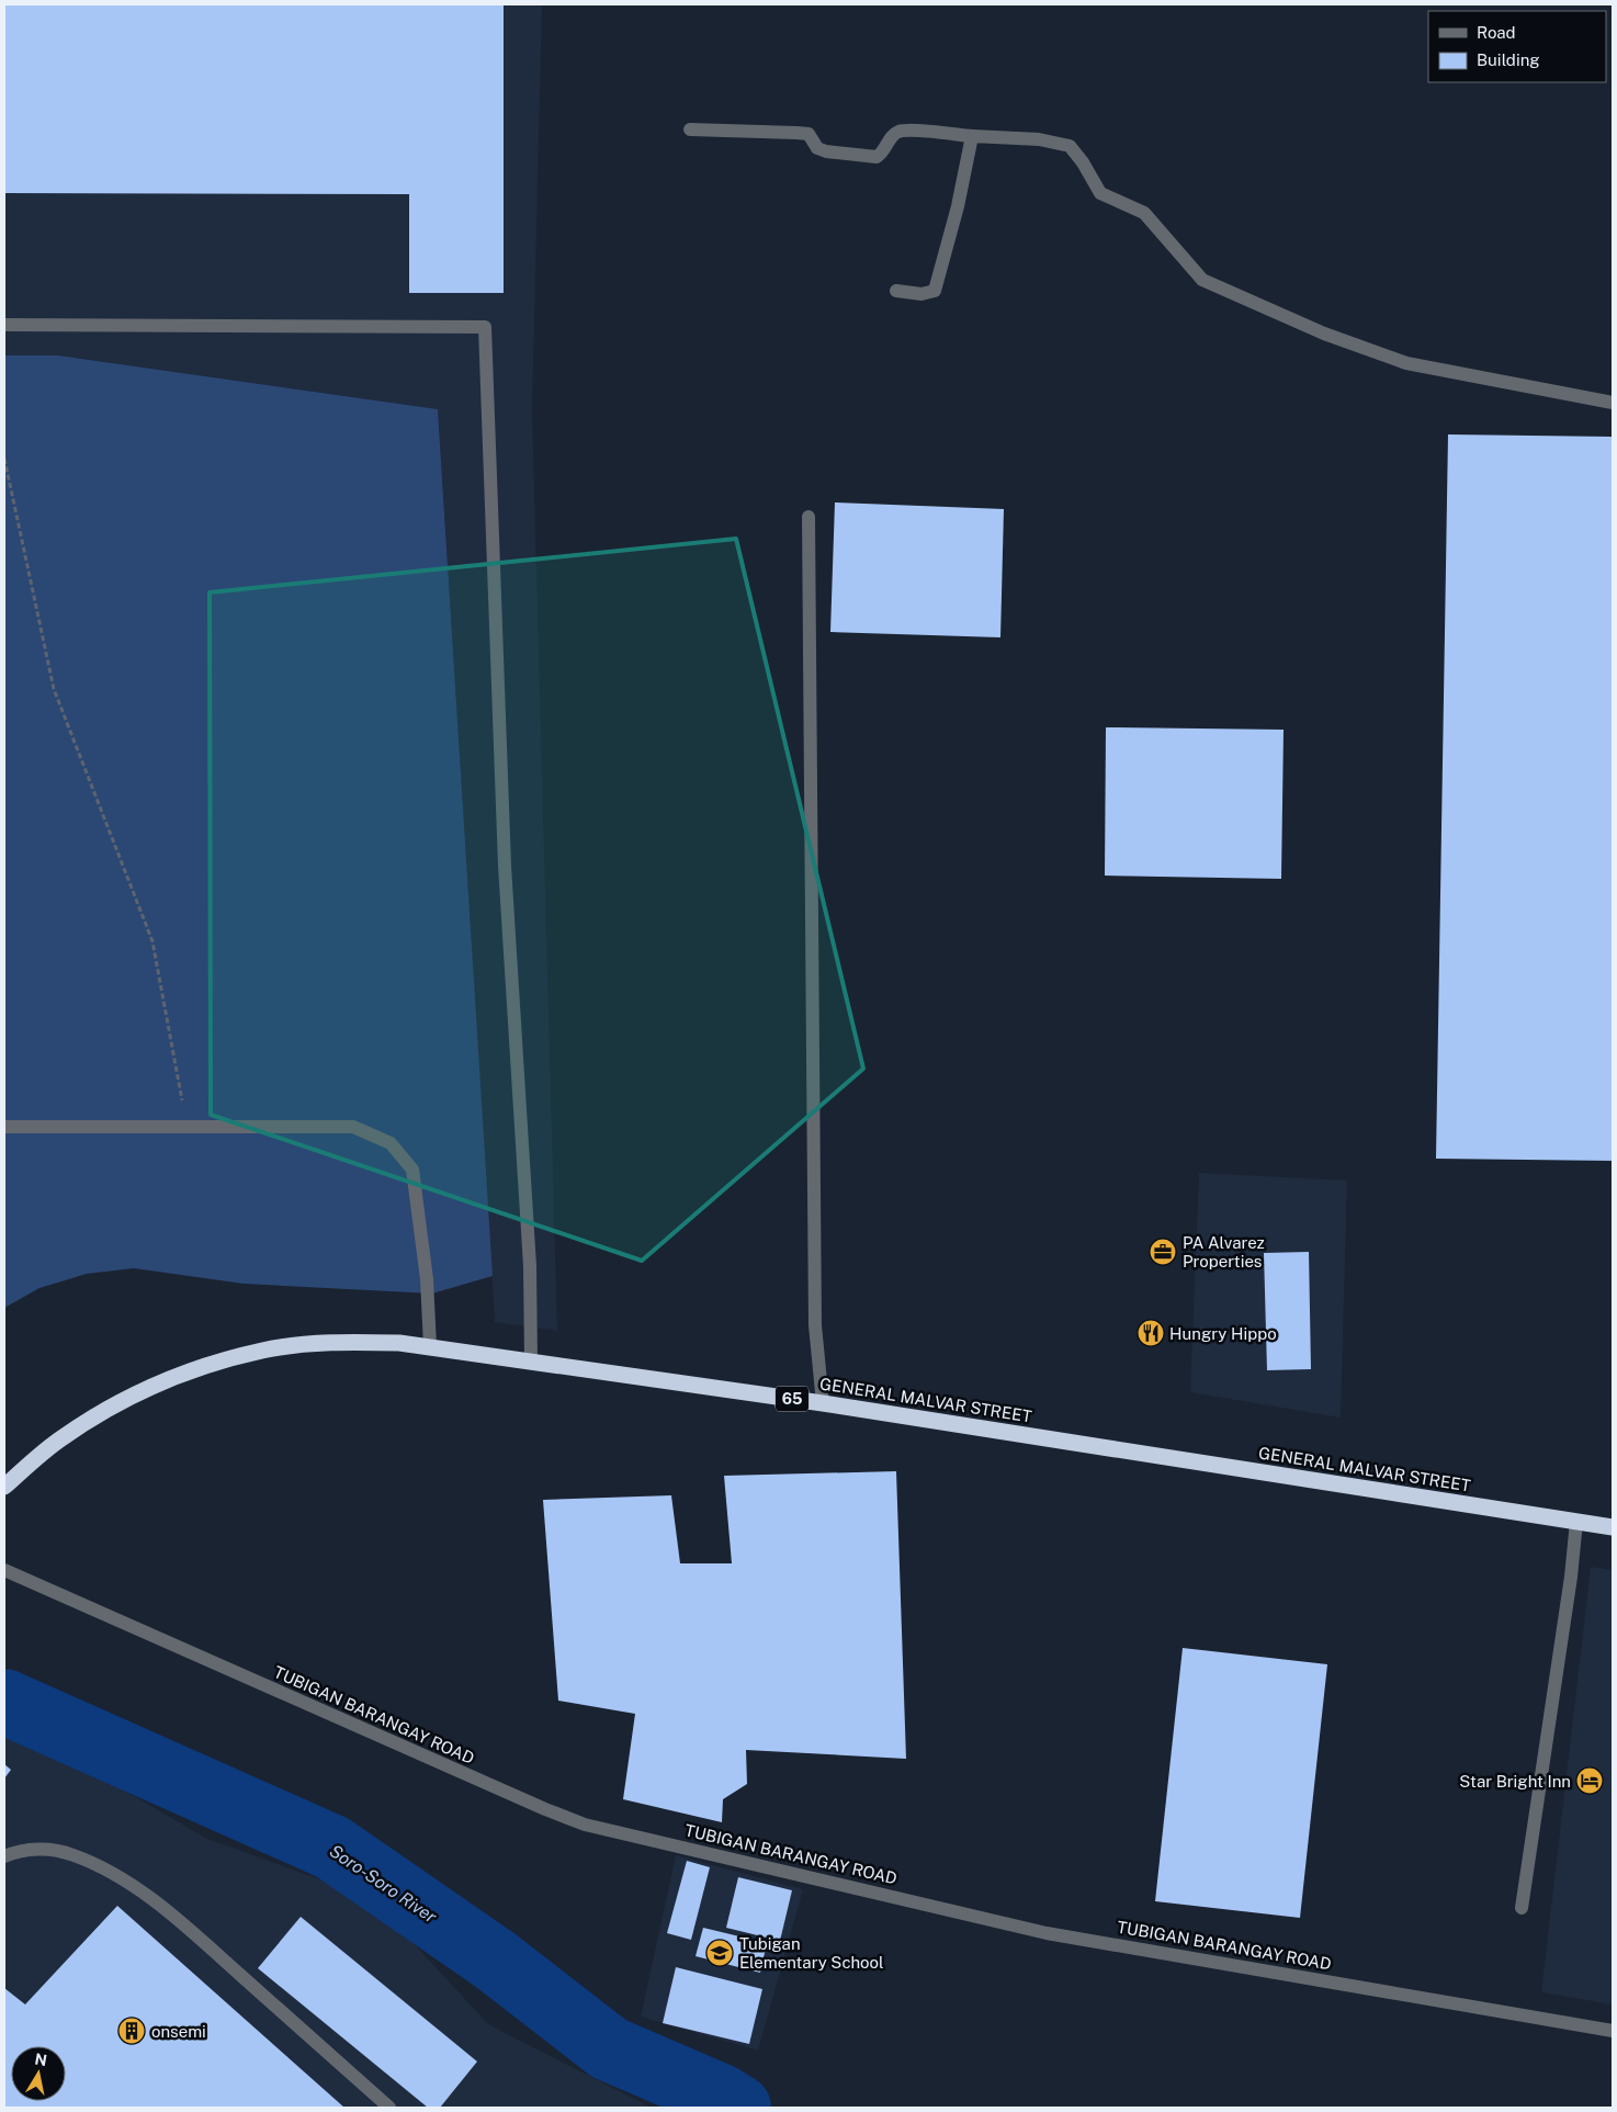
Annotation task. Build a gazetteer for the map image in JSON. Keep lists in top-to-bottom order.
{
  "streets": {
    "highway": ["65", "GENERAL MALVAR STREET"],
    "street": ["TUBIGAN BARANGAY ROAD"]
  },
  "water": ["Soro-Soro River"],
  "places": {
    "office": ["PA Alvarez Properties"],
    "restaurant": ["Hungry Hippo"],
    "hotel": ["Star Bright Inn"],
    "school or university": ["Tubigan Elementary School"],
    "building": ["onsemi"]
  },
  "legend": ["Road", "Building"],
  "north": "top"
}
